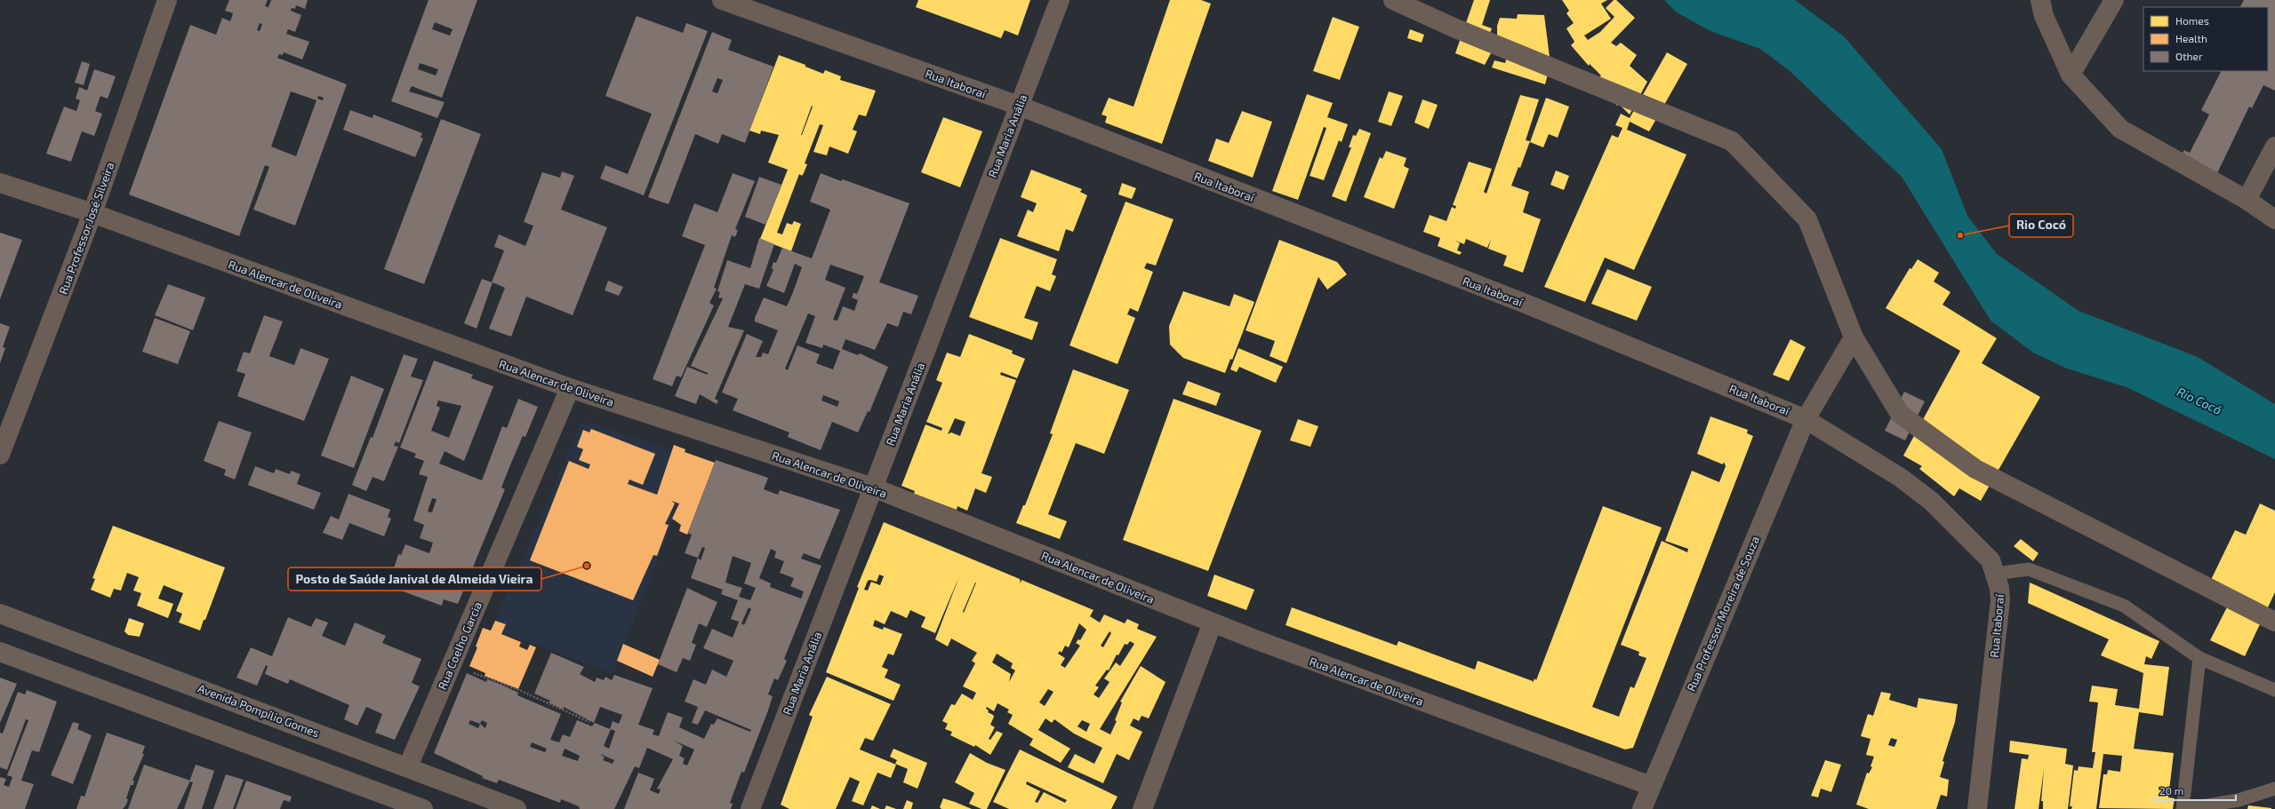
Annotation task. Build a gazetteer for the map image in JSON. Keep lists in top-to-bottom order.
{
  "streets": {
    "main road": ["Avenida Pompílio Gomes"],
    "street": [
      "Rua Itaboraí",
      "Rua Maria Anália",
      "Rua Professor José Silveira",
      "Rua Alencar de Oliveira",
      "Rua Professor Moreira de Souza",
      "Rua Coelho Garcia"
    ]
  },
  "crossings": [
    ["Rua Itaboraí", "Rua Maria Anália"],
    ["Rua Itaboraí", "Rua Professor Moreira de Souza"],
    ["Rua Maria Anália", "Rua Alencar de Oliveira"],
    ["Rua Professor José Silveira", "Rua Alencar de Oliveira"],
    ["Rua Alencar de Oliveira", "Rua Professor Moreira de Souza"],
    ["Rua Alencar de Oliveira", "Rua Coelho Garcia"],
    ["Rua Coelho Garcia", "Avenida Pompílio Gomes"]
  ],
  "water": ["Rio Cocó"],
  "places": ["Rio Cocó", "Posto de Saúde Janival de Almeida Vieira"],
  "legend": ["Homes", "Health", "Other"],
  "scale_bar": "20 m"
}
